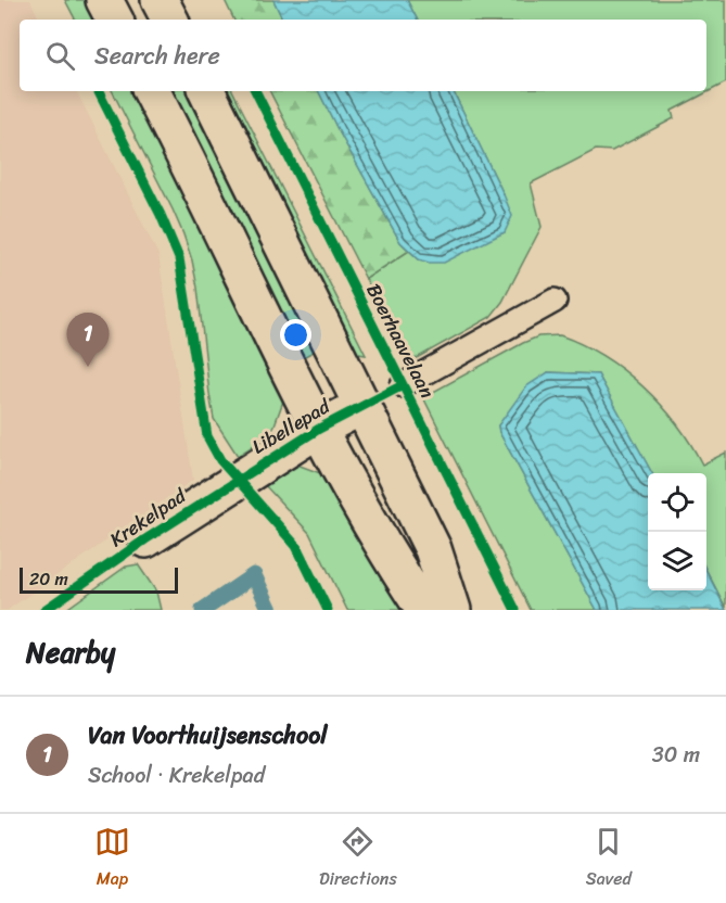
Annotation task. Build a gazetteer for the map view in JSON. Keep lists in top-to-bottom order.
{
  "streets": {
    "main road": ["Libellepad", "Krekelpad"],
    "cycle path": ["Boerhaavelaan"]
  },
  "crossings": [
    ["Libellepad", "Krekelpad"]
  ],
  "scale_bar": "20 m",
  "page": {
    "search": "Search here",
    "pins": "1",
    "scale": "20 m",
    "heading": "Nearby",
    "list": [
      {
        "mark": "1",
        "name": "Van Voorthuijsenschool",
        "note": "School · Krekelpad",
        "value": "30 m"
      }
    ],
    "nav": ["Map", "Directions", "Saved"]
  }
}
